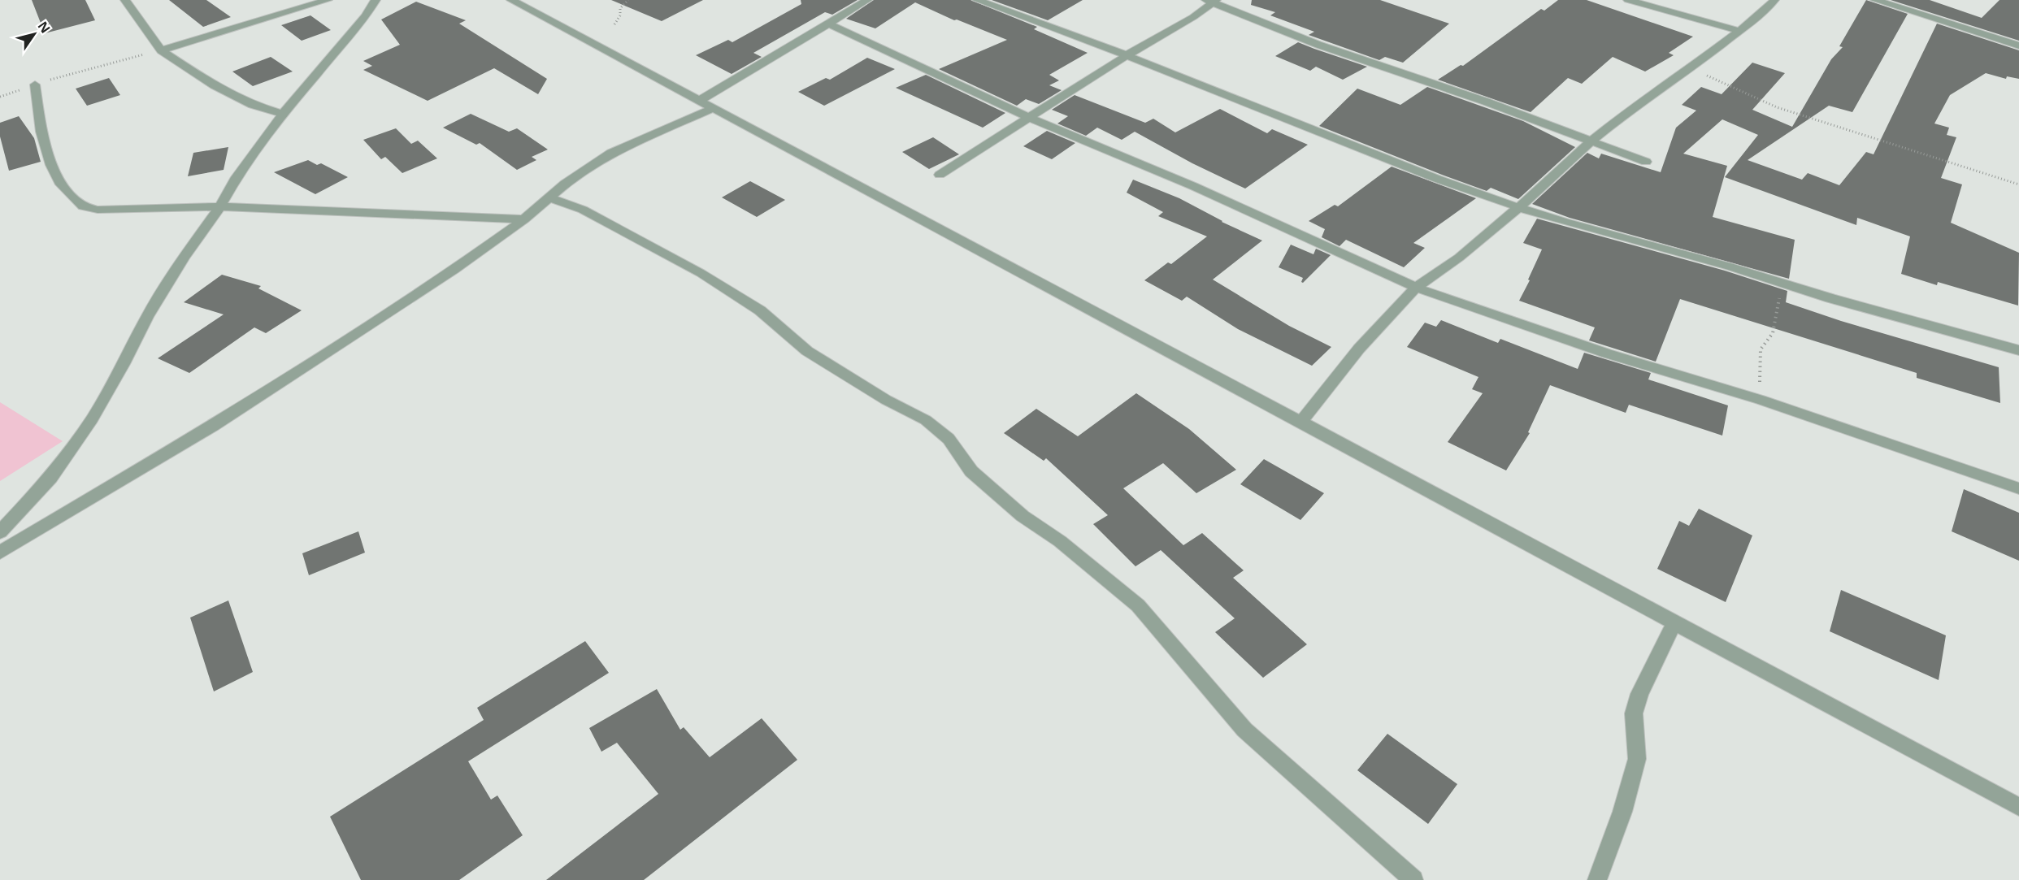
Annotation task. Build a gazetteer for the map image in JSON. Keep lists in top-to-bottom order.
{
  "north": "top right"
}
